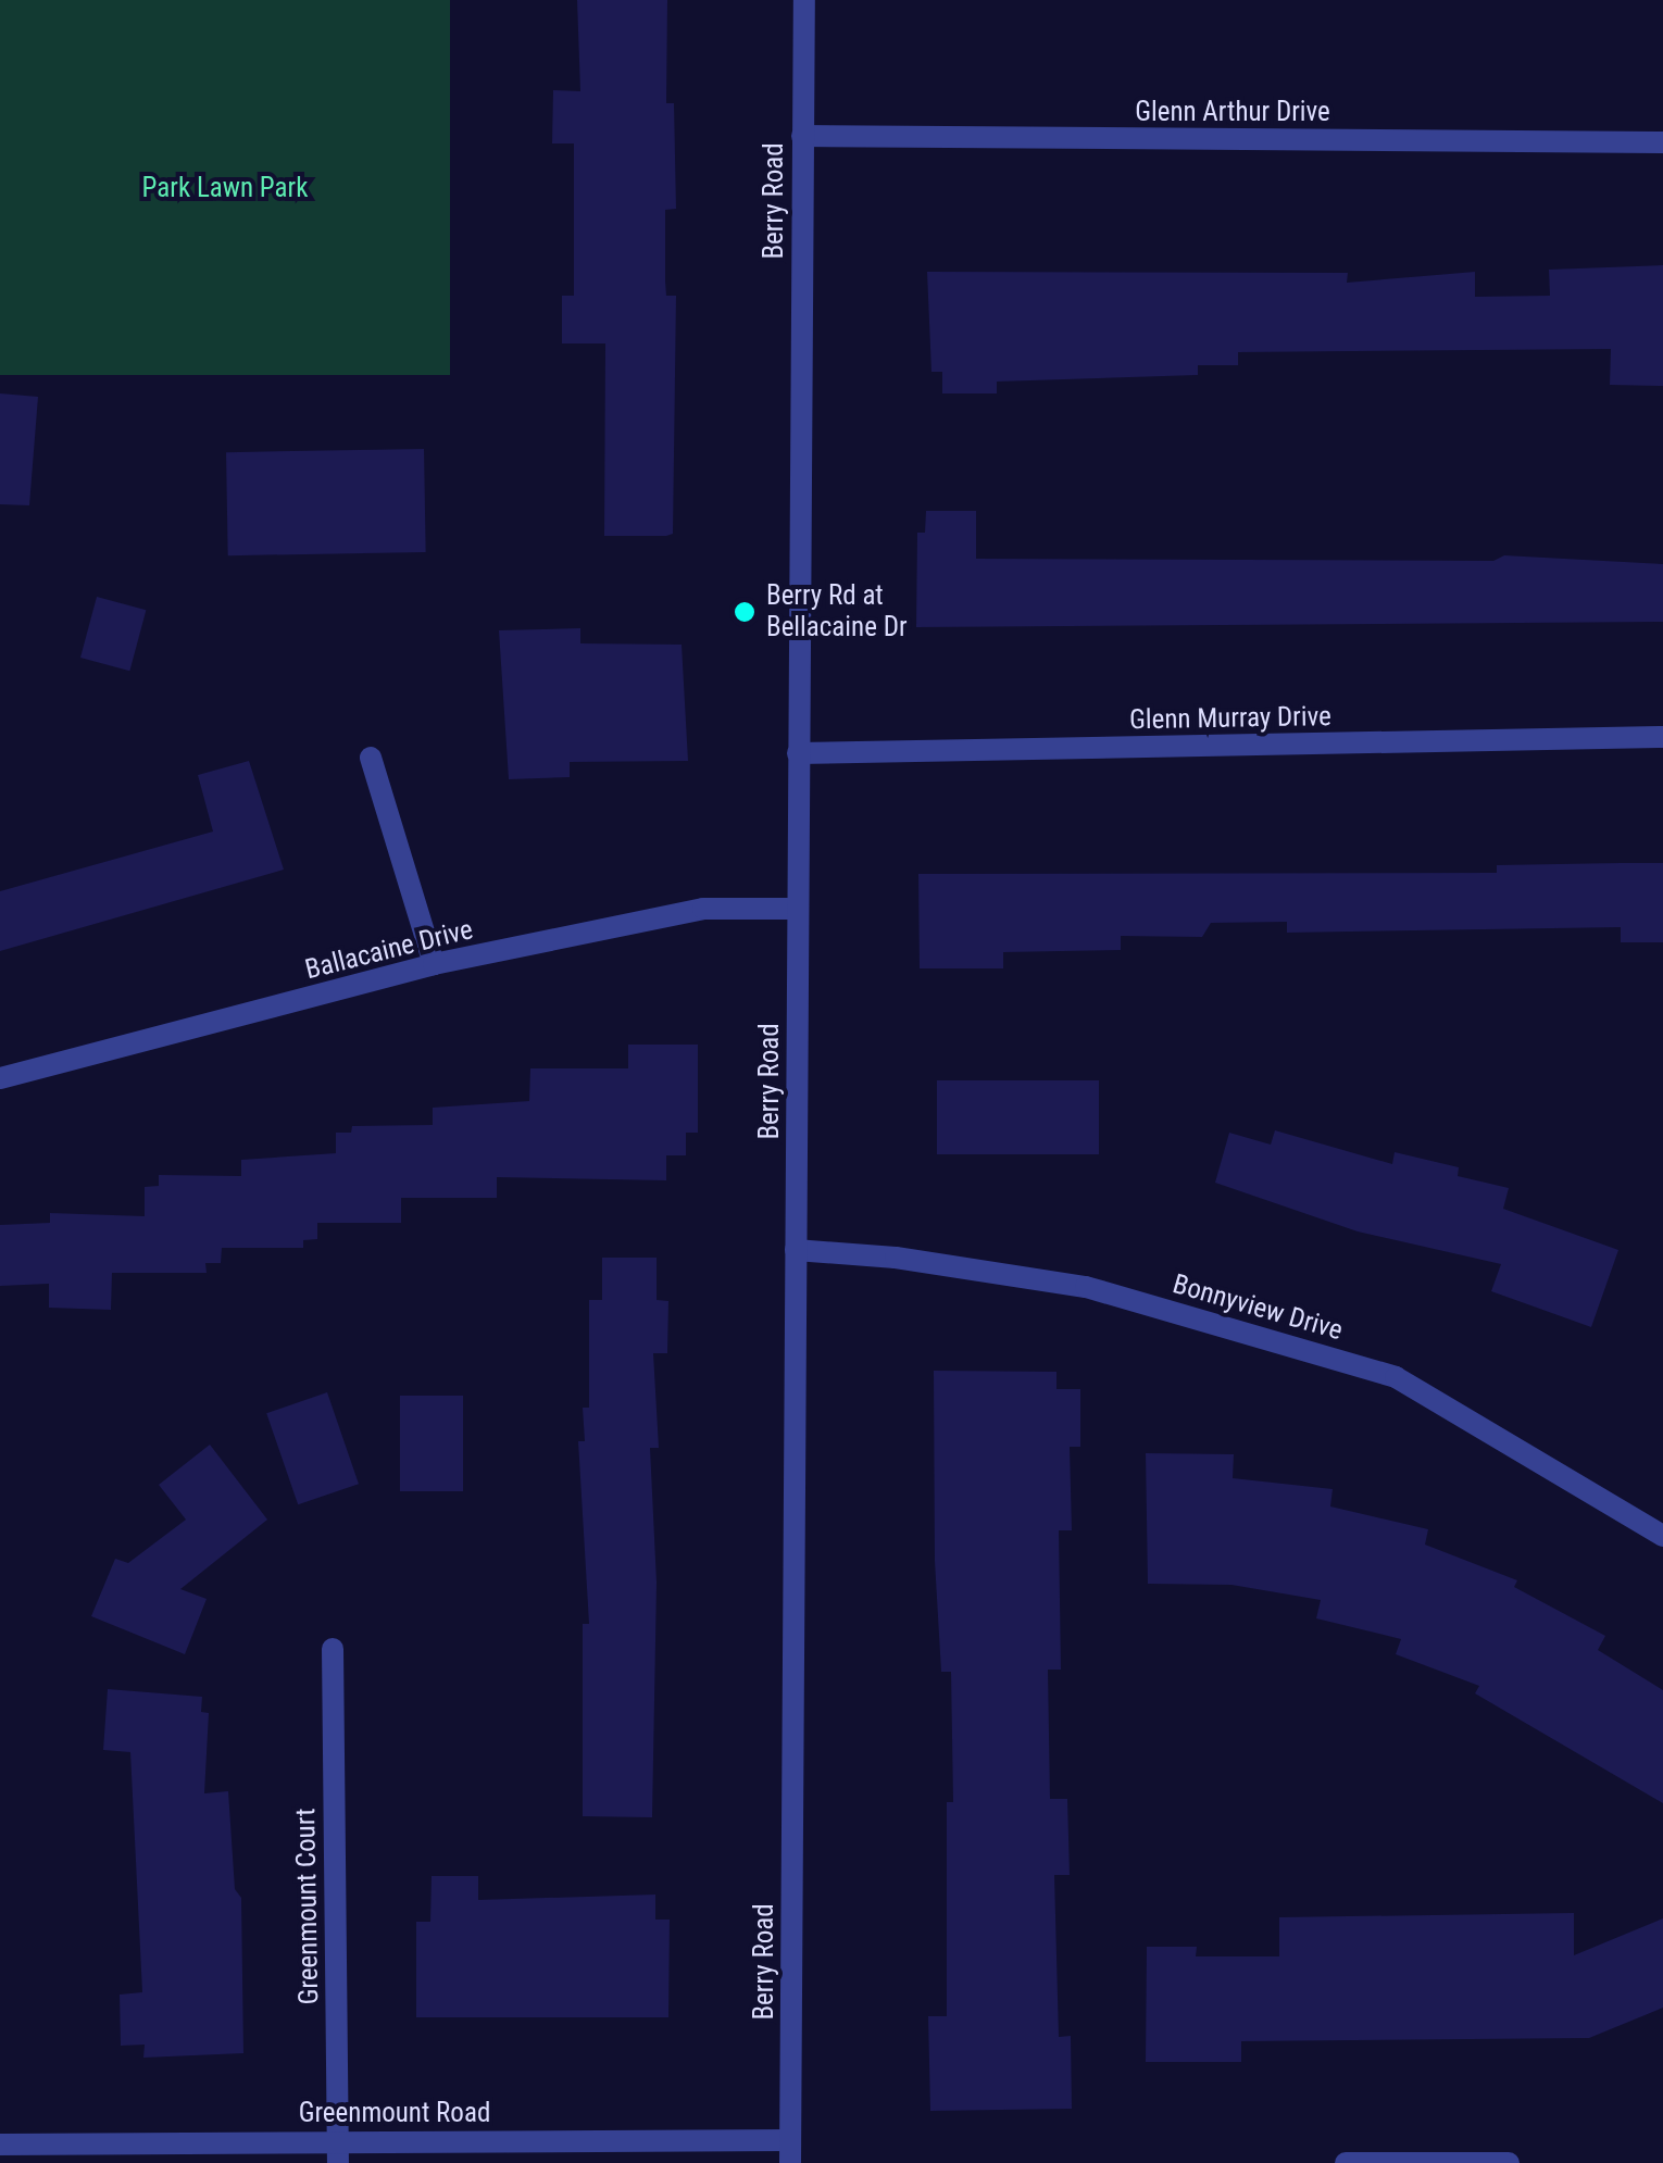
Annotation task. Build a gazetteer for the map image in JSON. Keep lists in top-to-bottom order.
{
  "streets": {
    "street": [
      "Glenn Arthur Drive",
      "Berry Road",
      "Glenn Murray Drive",
      "Ballacaine Drive",
      "Bonnyview Drive",
      "Greenmount Court",
      "Greenmount Road"
    ]
  },
  "crossings": [
    ["Glenn Arthur Drive", "Berry Road"],
    ["Berry Road", "Glenn Murray Drive"],
    ["Berry Road", "Ballacaine Drive"],
    ["Berry Road", "Bonnyview Drive"],
    ["Berry Road", "Greenmount Road"],
    ["Greenmount Court", "Greenmount Road"]
  ],
  "parks": ["Park Lawn Park"],
  "places": ["Berry Rd at Bellacaine Dr"]
}
